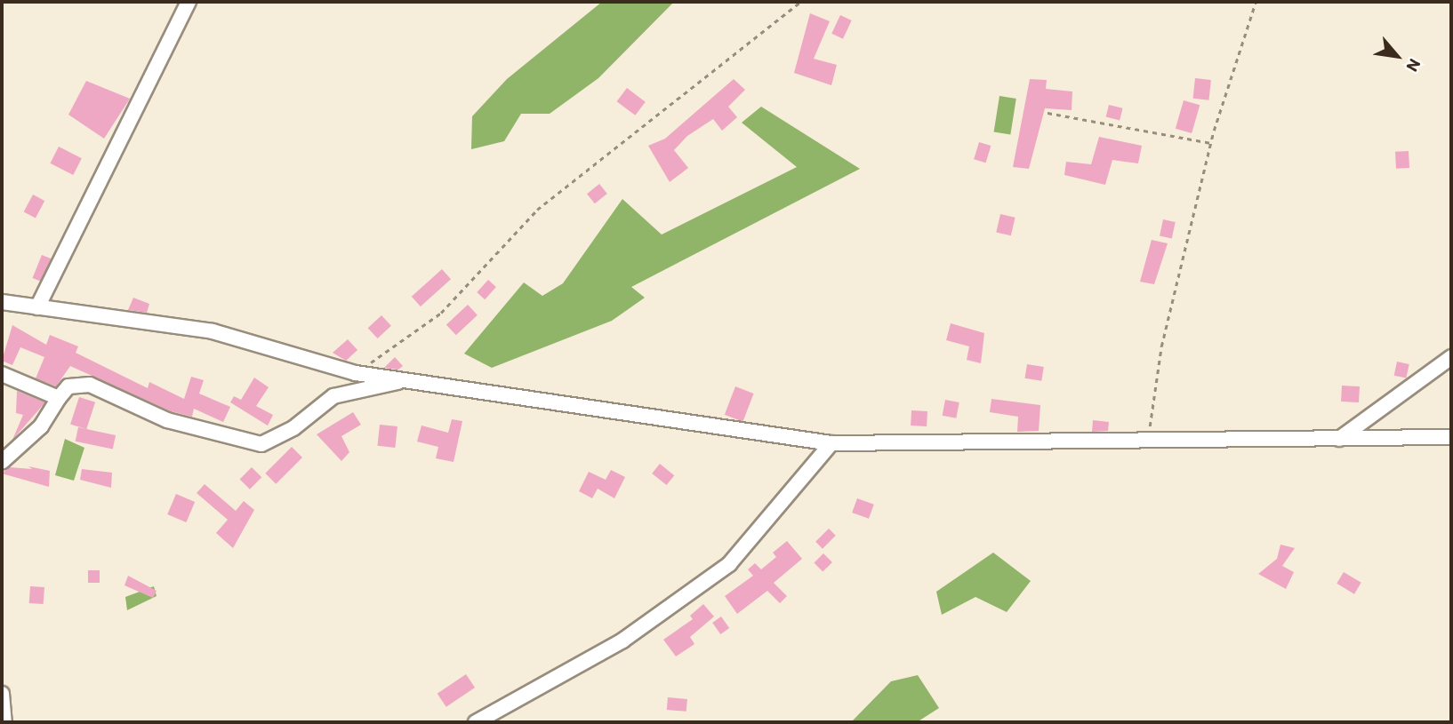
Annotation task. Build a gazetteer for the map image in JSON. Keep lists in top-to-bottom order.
{
  "north": "bottom right"
}
